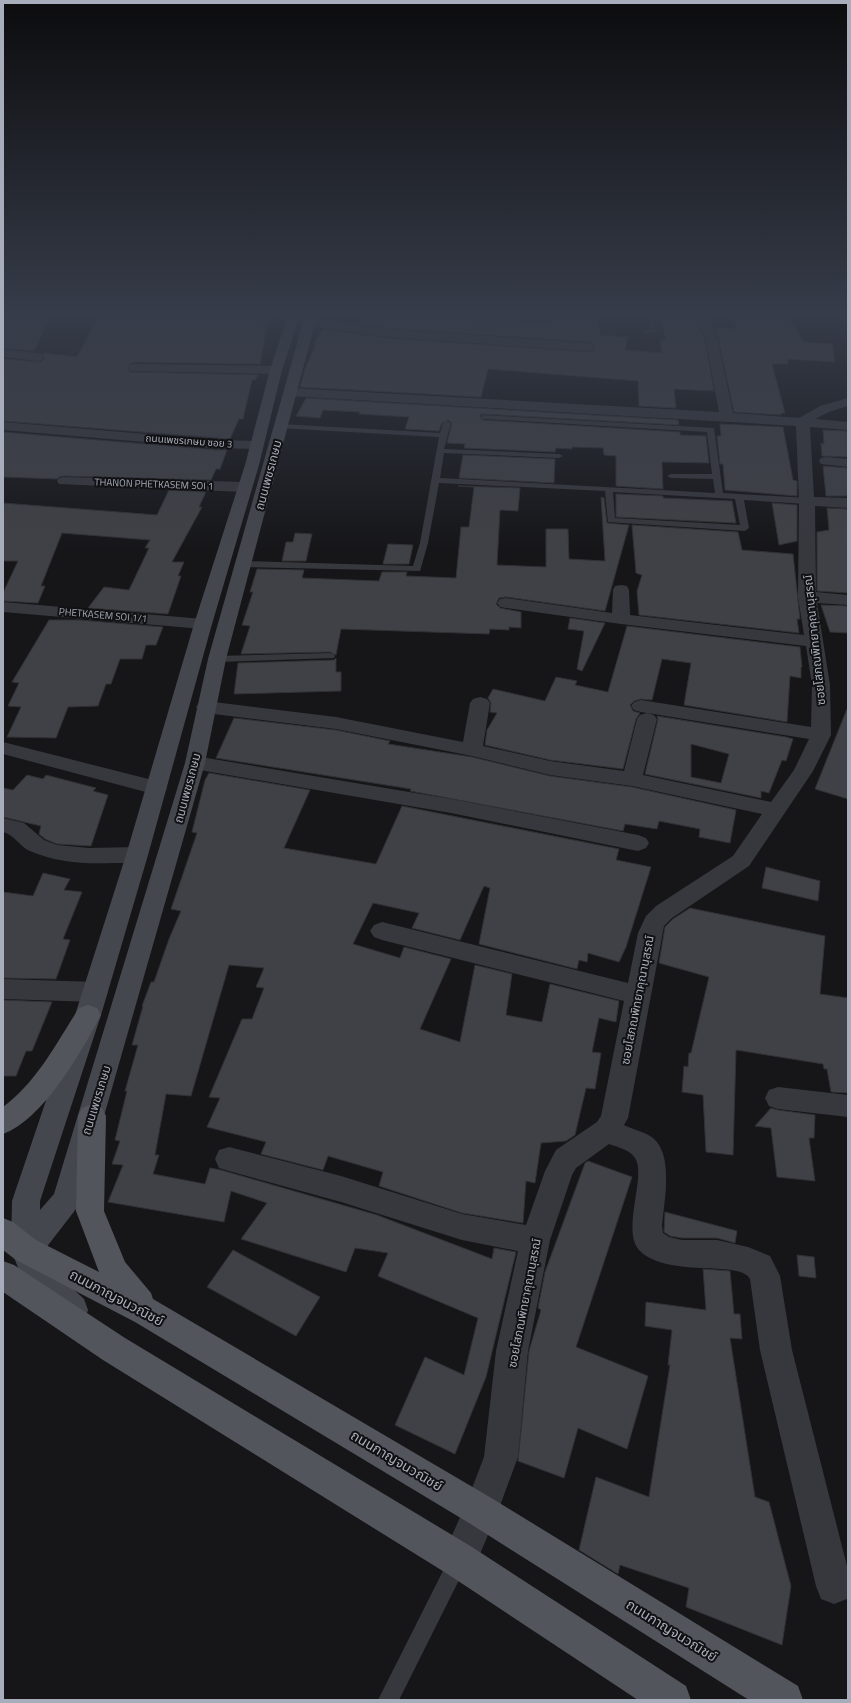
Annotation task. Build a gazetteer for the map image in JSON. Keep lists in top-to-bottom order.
{
  "streets": {
    "main road": ["ถนนเพชรเกษม", "ถนนกาญจนวณิชย์"],
    "street": [
      "ถนนเพชรเกษม ซอย 3",
      "THANON PHETKASEM SOI 1",
      "PHETKASEM SOI 1/1",
      "ซอยโสภณพิทยาคุณานุสรณ์"
    ]
  },
  "crossings": [
    ["ถนนเพชรเกษม ซอย 3", "ถนนเพชรเกษม"],
    ["ถนนเพชรเกษม", "THANON PHETKASEM SOI 1"],
    ["ถนนเพชรเกษม", "PHETKASEM SOI 1/1"],
    ["ถนนเพชรเกษม", "ถนนกาญจนวณิชย์"],
    ["ซอยโสภณพิทยาคุณานุสรณ์", "ถนนกาญจนวณิชย์"]
  ]
}
